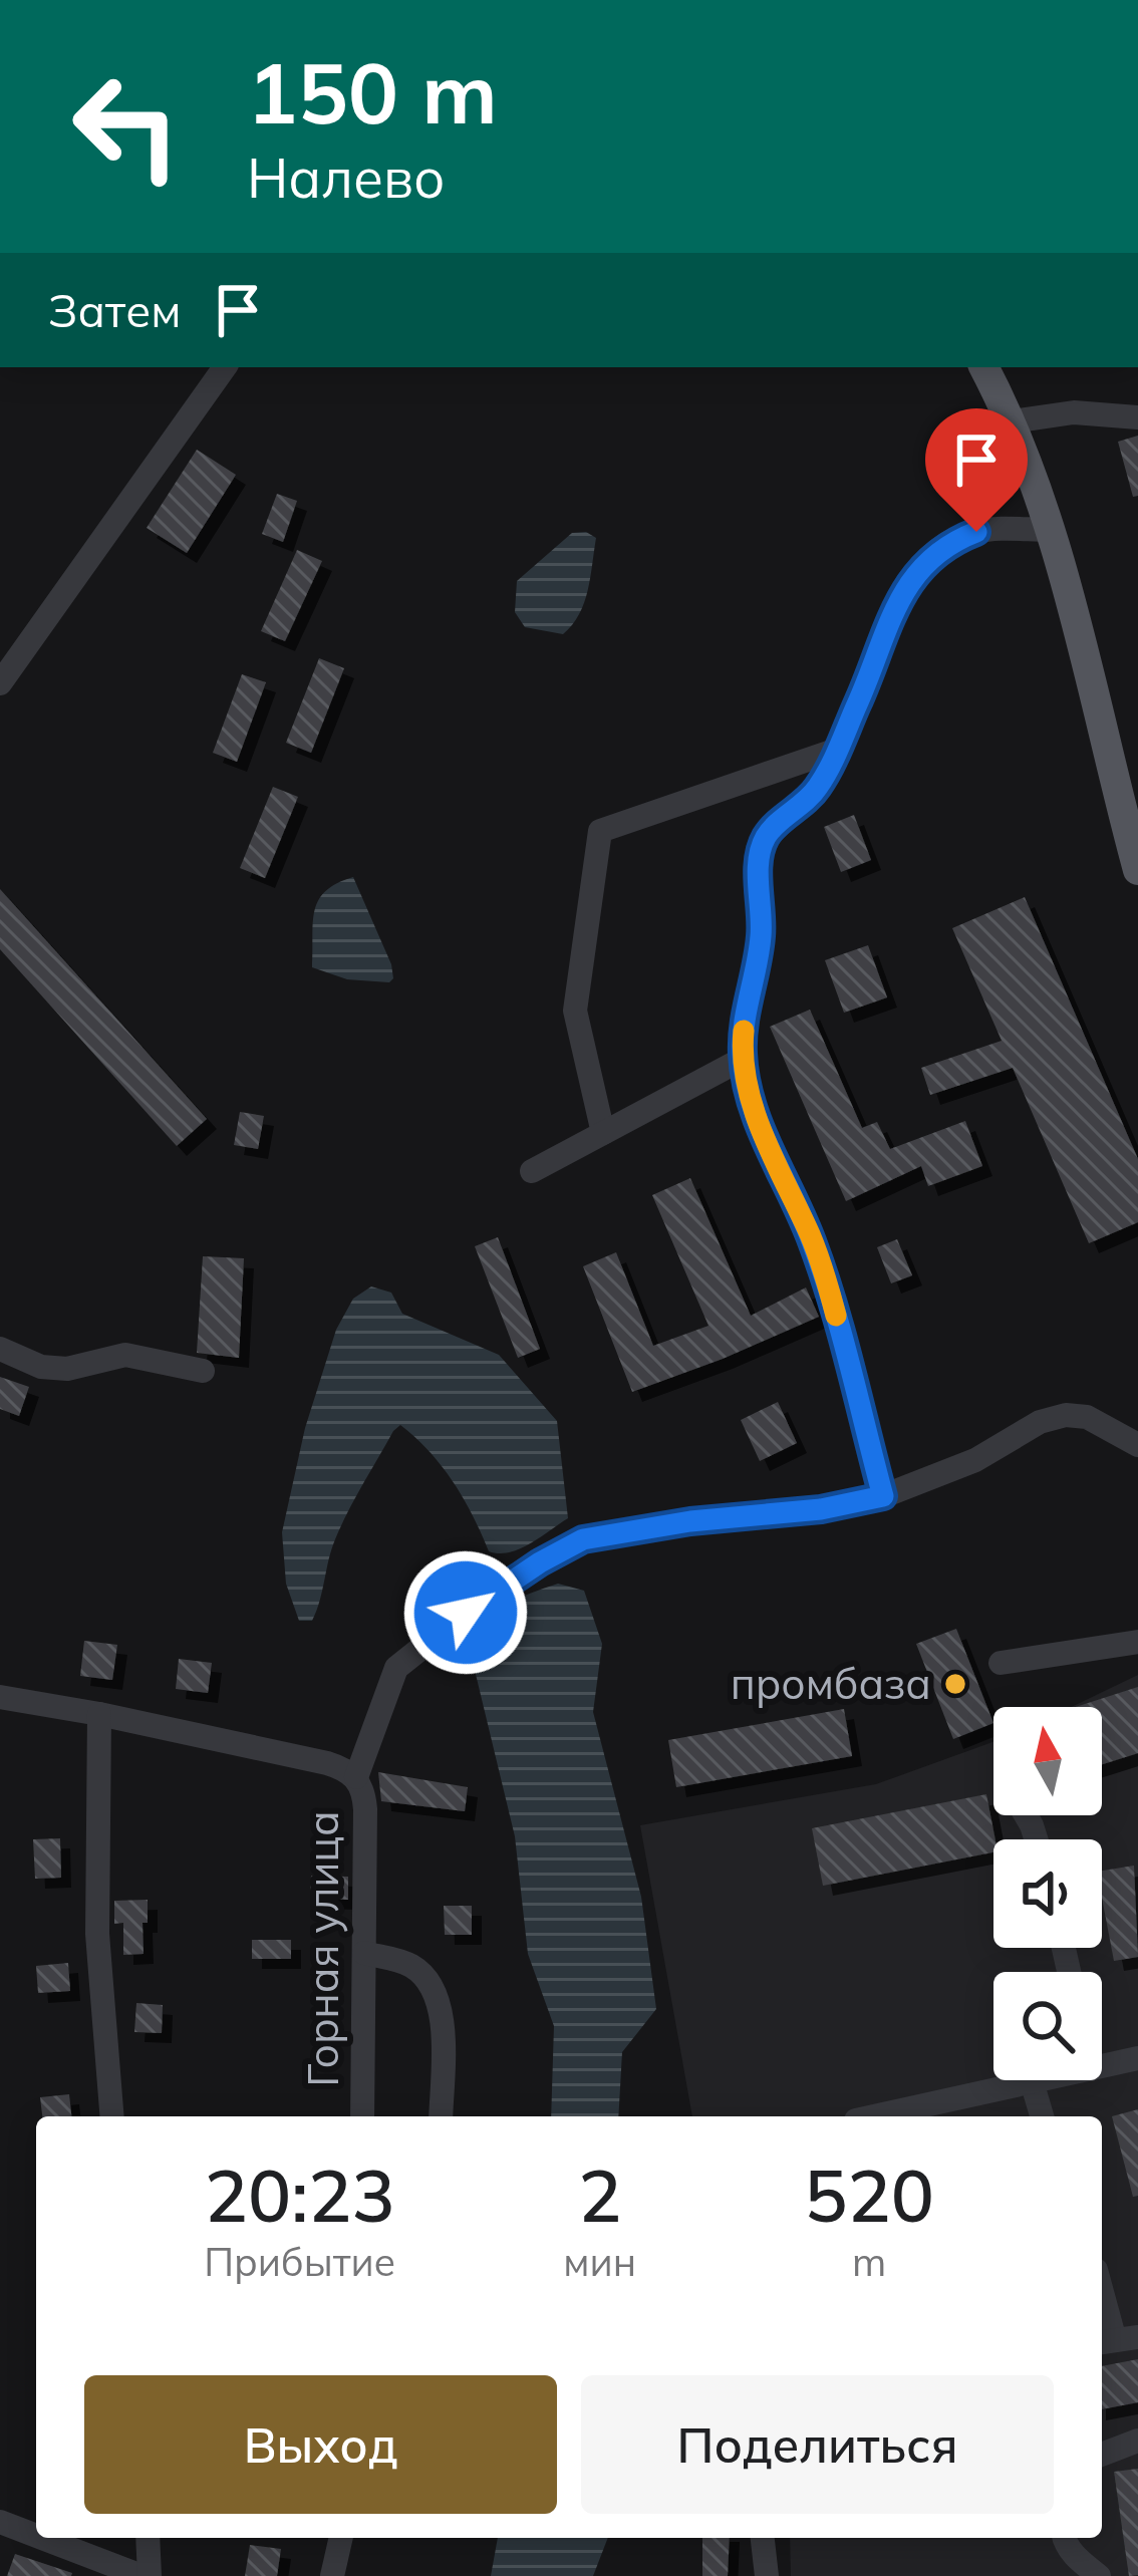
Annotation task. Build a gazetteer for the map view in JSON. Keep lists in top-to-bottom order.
{
  "streets": {
    "street": ["Горная улица"]
  },
  "places": ["промбаза"],
  "north": "top",
  "page": {
    "turn": ["150 m", "Налево"],
    "then": "Затем",
    "eta": [
      "20:23",
      "Прибытие",
      "2",
      "мин",
      "520",
      "m"
    ],
    "buttons": ["Выход", "Поделиться"]
  }
}
